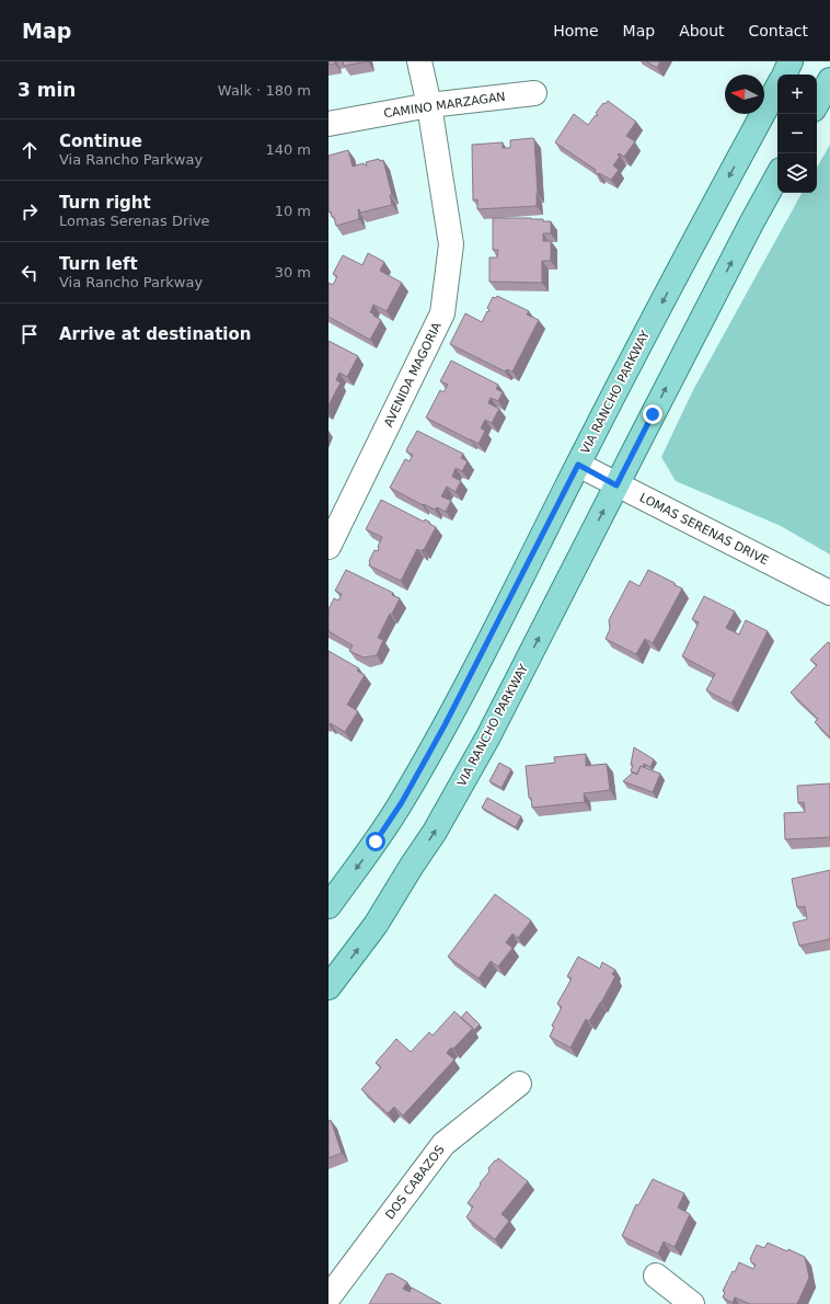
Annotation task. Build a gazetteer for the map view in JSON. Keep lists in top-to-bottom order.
{
  "streets": {
    "main road": ["VIA RANCHO PARKWAY"],
    "street": [
      "CAMINO MARZAGAN",
      "AVENIDA MAGORIA",
      "LOMAS SERENAS DRIVE",
      "DOS CABAZOS"
    ]
  },
  "crossings": [
    ["CAMINO MARZAGAN", "AVENIDA MAGORIA"],
    ["VIA RANCHO PARKWAY", "LOMAS SERENAS DRIVE"]
  ],
  "north": "left",
  "page": {
    "header": "Map",
    "nav": [
      "Home",
      "Map",
      "About",
      "Contact"
    ],
    "heading": ["3 min", "Walk · 180 m"],
    "map_buttons": ["+", "−"],
    "list": [
      ["Continue", "Via Rancho Parkway", "140 m"],
      ["Turn right", "Lomas Serenas Drive", "10 m"],
      ["Turn left", "Via Rancho Parkway", "30 m"],
      "Arrive at destination"
    ]
  }
}
